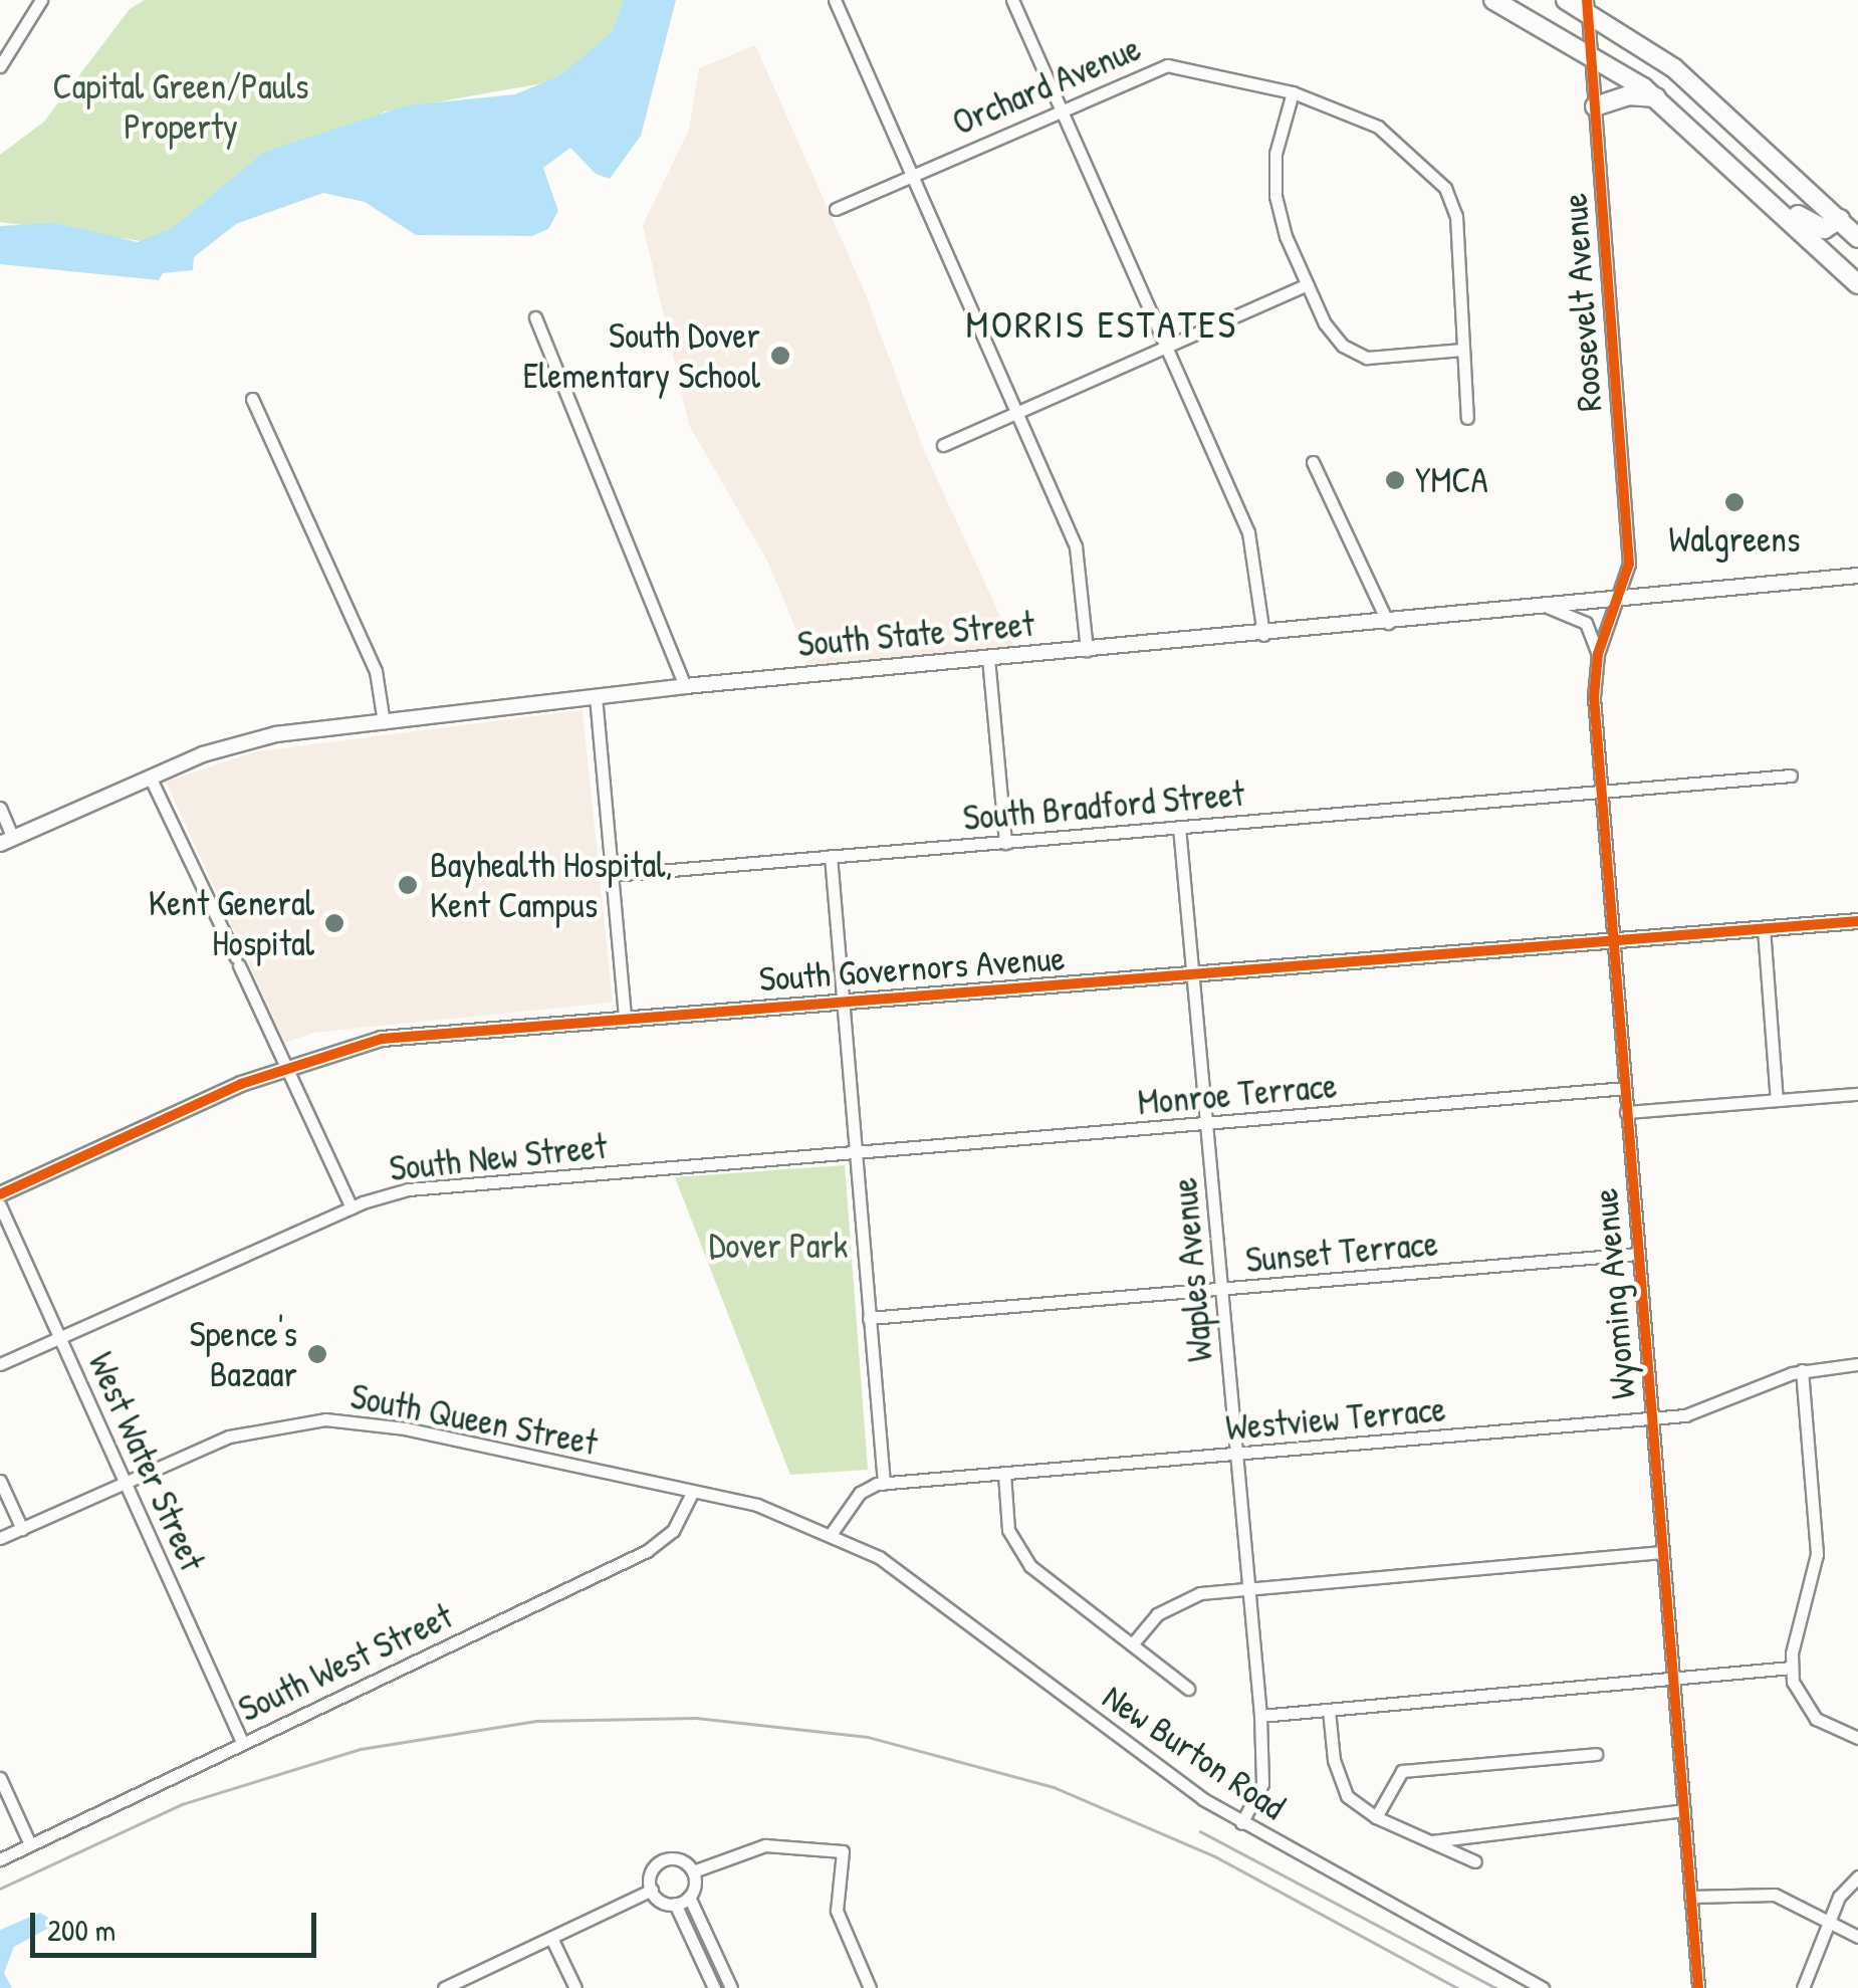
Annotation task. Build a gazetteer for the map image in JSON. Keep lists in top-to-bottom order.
{
  "streets": {
    "main road": ["South State Street", "South Governors Avenue"],
    "street": [
      "Orchard Avenue",
      "Roosevelt Avenue",
      "South Bradford Street",
      "Monroe Terrace",
      "South New Street",
      "Sunset Terrace",
      "Waples Avenue",
      "Wyoming Avenue",
      "Westview Terrace",
      "South Queen Street",
      "West Water Street",
      "South West Street",
      "New Burton Road"
    ]
  },
  "crossings": [
    ["Roosevelt Avenue", "South State Street"],
    ["Roosevelt Avenue", "Wyoming Avenue"],
    ["South State Street", "Wyoming Avenue"],
    ["South Bradford Street", "Waples Avenue"],
    ["South Bradford Street", "Wyoming Avenue"],
    ["South Governors Avenue", "Waples Avenue"],
    ["South Governors Avenue", "Wyoming Avenue"],
    ["Monroe Terrace", "South New Street"],
    ["Monroe Terrace", "Waples Avenue"],
    ["Monroe Terrace", "Wyoming Avenue"],
    ["South New Street", "West Water Street"],
    ["Sunset Terrace", "Waples Avenue"],
    ["Sunset Terrace", "Wyoming Avenue"],
    ["Waples Avenue", "Westview Terrace"],
    ["Waples Avenue", "New Burton Road"],
    ["Wyoming Avenue", "Westview Terrace"],
    ["South Queen Street", "West Water Street"],
    ["South Queen Street", "South West Street"],
    ["South Queen Street", "New Burton Road"],
    ["West Water Street", "South West Street"]
  ],
  "districts": ["MORRIS ESTATES"],
  "parks": ["Capital Green/Pauls Property", "Dover Park"],
  "places": [
    "South Dover Elementary School",
    "YMCA",
    "Walgreens",
    "Bayhealth Hospital, Kent Campus",
    "Kent General Hospital",
    "Spence's Bazaar"
  ],
  "scale_bar": "200 m"
}
